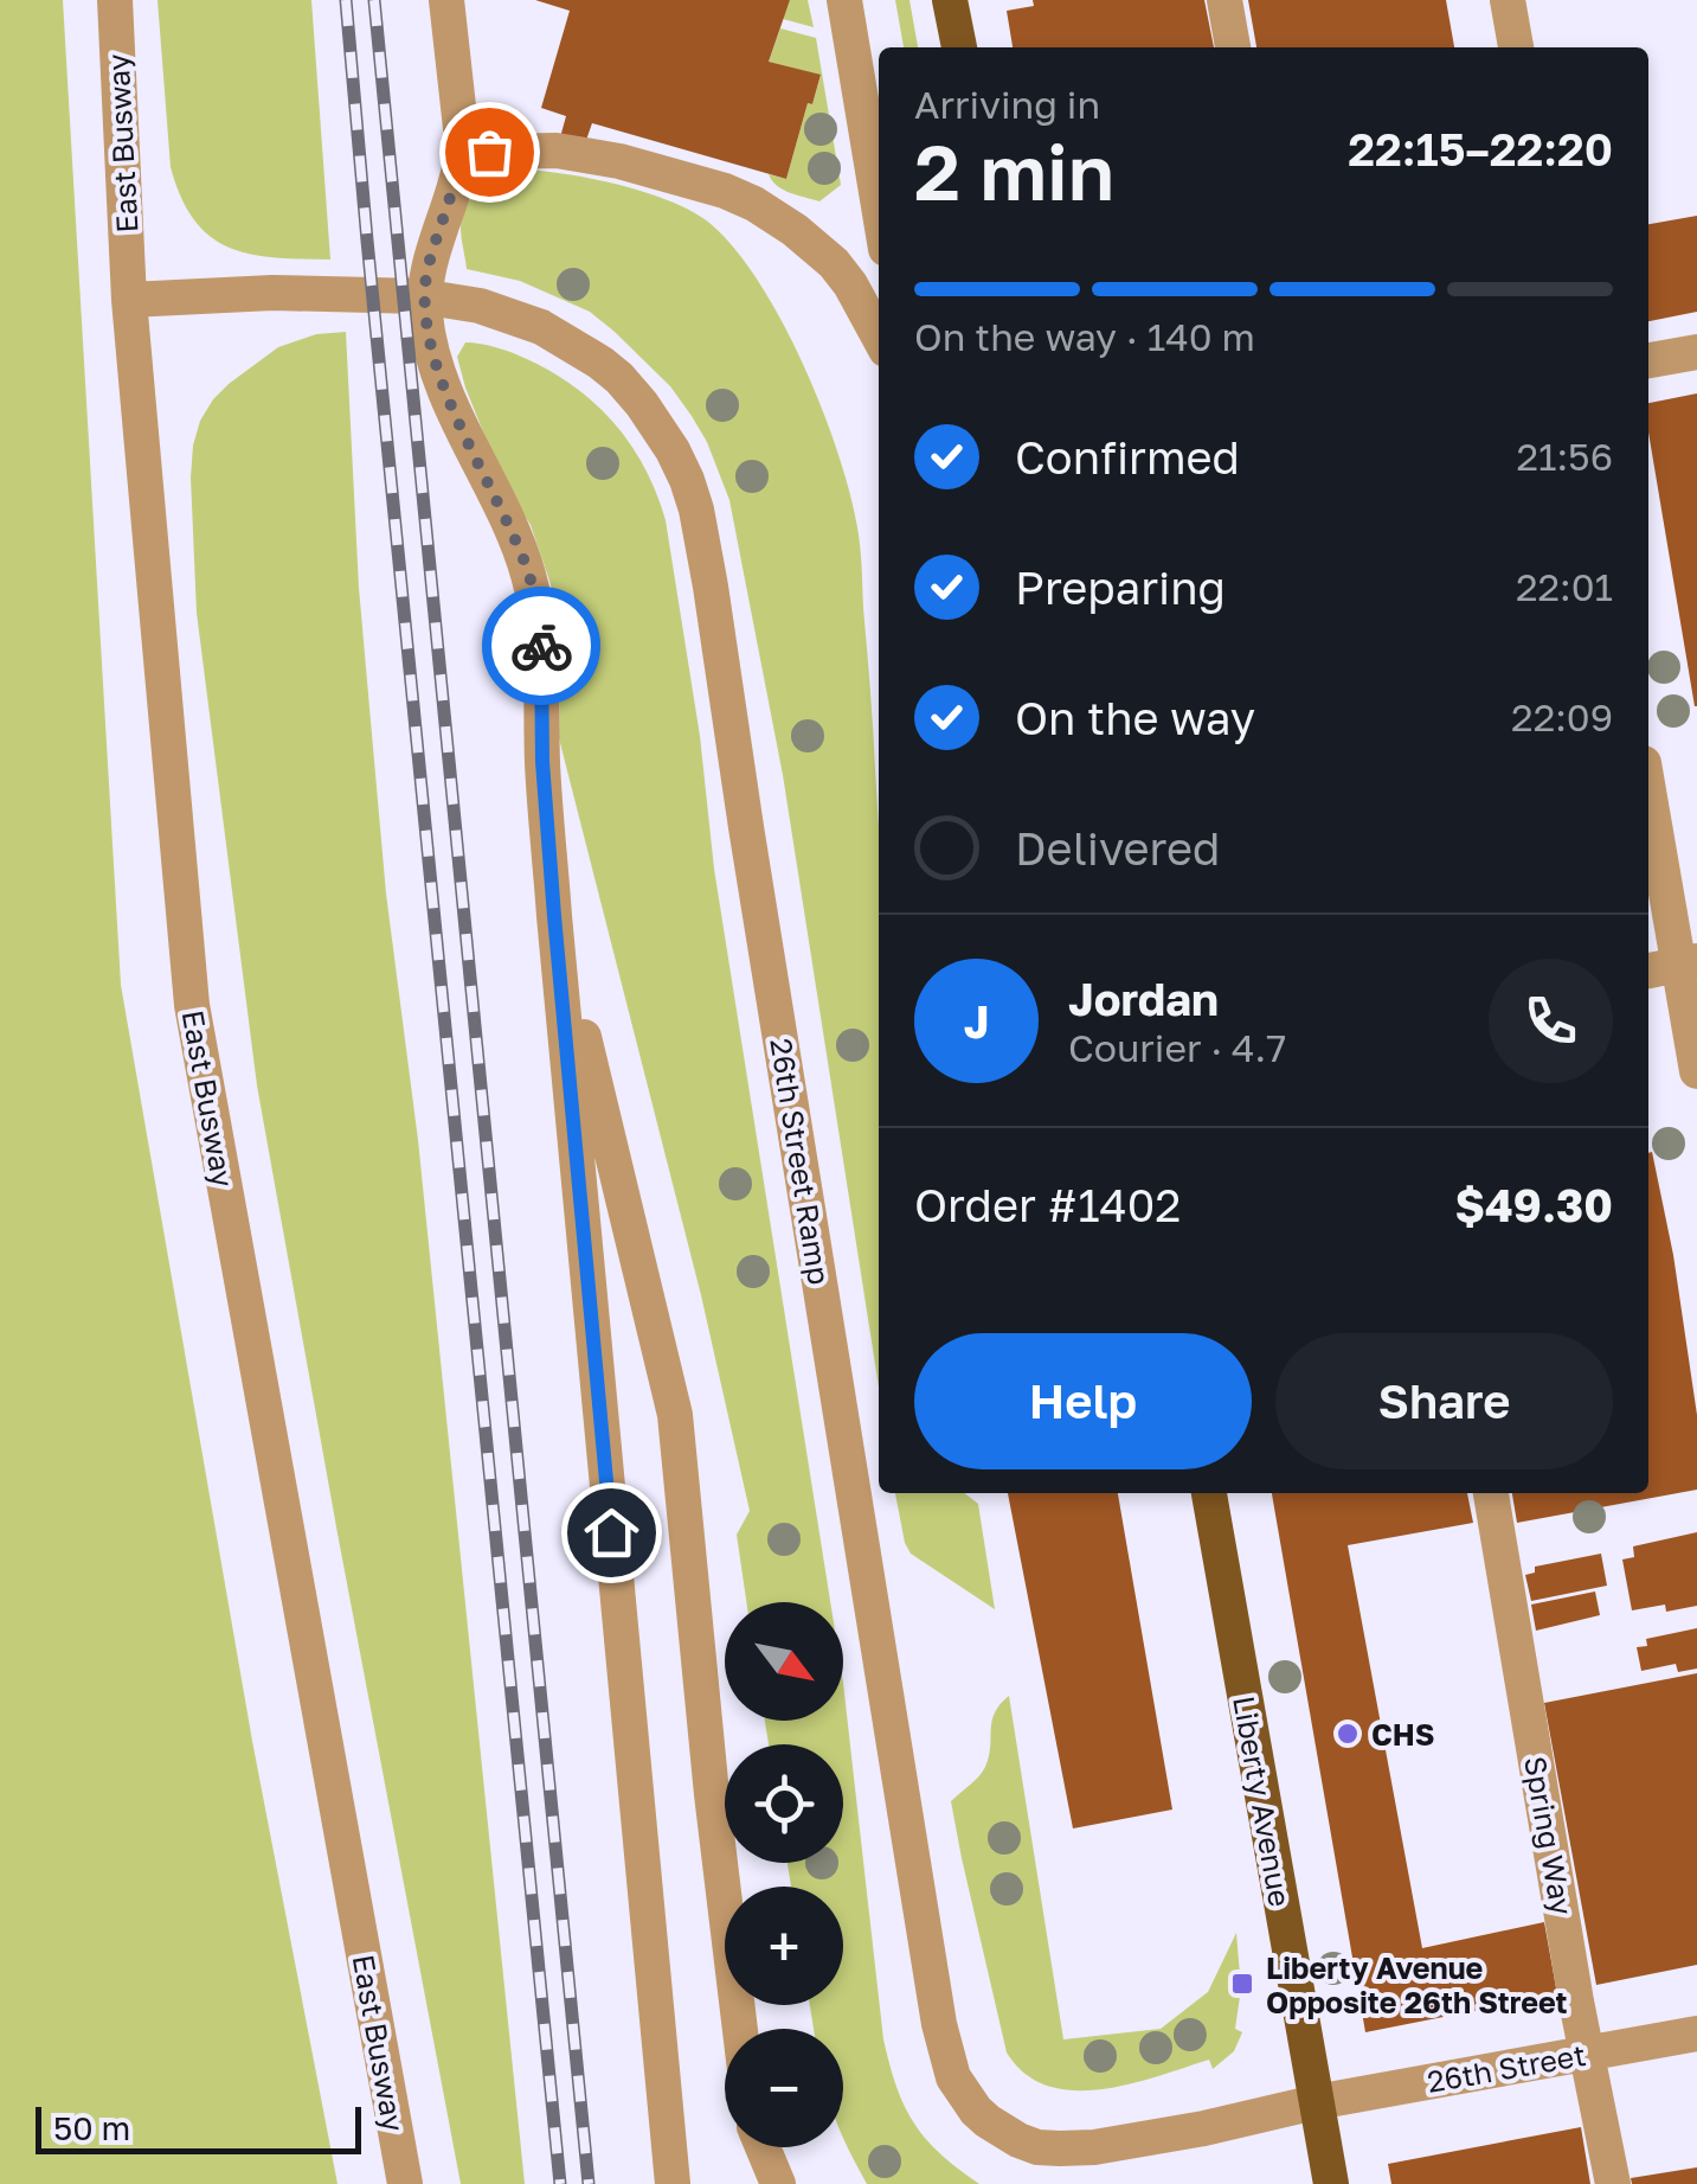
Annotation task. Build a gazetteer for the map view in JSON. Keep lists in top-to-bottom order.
{
  "streets": {
    "main road": ["Liberty Avenue"],
    "street": [
      "East Busway",
      "26th Street Ramp",
      "Spring Way",
      "26th Street"
    ]
  },
  "crossings": [
    ["East Busway", "26th Street Ramp"],
    ["26th Street Ramp", "Liberty Avenue"],
    ["26th Street Ramp", "26th Street"],
    ["Liberty Avenue", "26th Street"],
    ["Spring Way", "26th Street"]
  ],
  "places": {
    "other": ["CHS"],
    "transit": ["Liberty Avenue Opposite 26th Street"]
  },
  "scale_bar": "50 m",
  "north": "bottom right",
  "page": {
    "heading": ["2 min", "Arriving in", "22:15–22:20"],
    "panel": [
      "Jordan",
      "Courier · 4.7",
      "Order #1402",
      "$49.30"
    ],
    "bar": "On the way · 140 m",
    "list": [
      ["Confirmed", "21:56"],
      ["Preparing", "22:01"],
      ["On the way", "22:09"],
      "Delivered"
    ],
    "round": "J",
    "buttons": ["Help", "Share"],
    "map_buttons": ["+", "−"],
    "scale": "50 m"
  }
}
